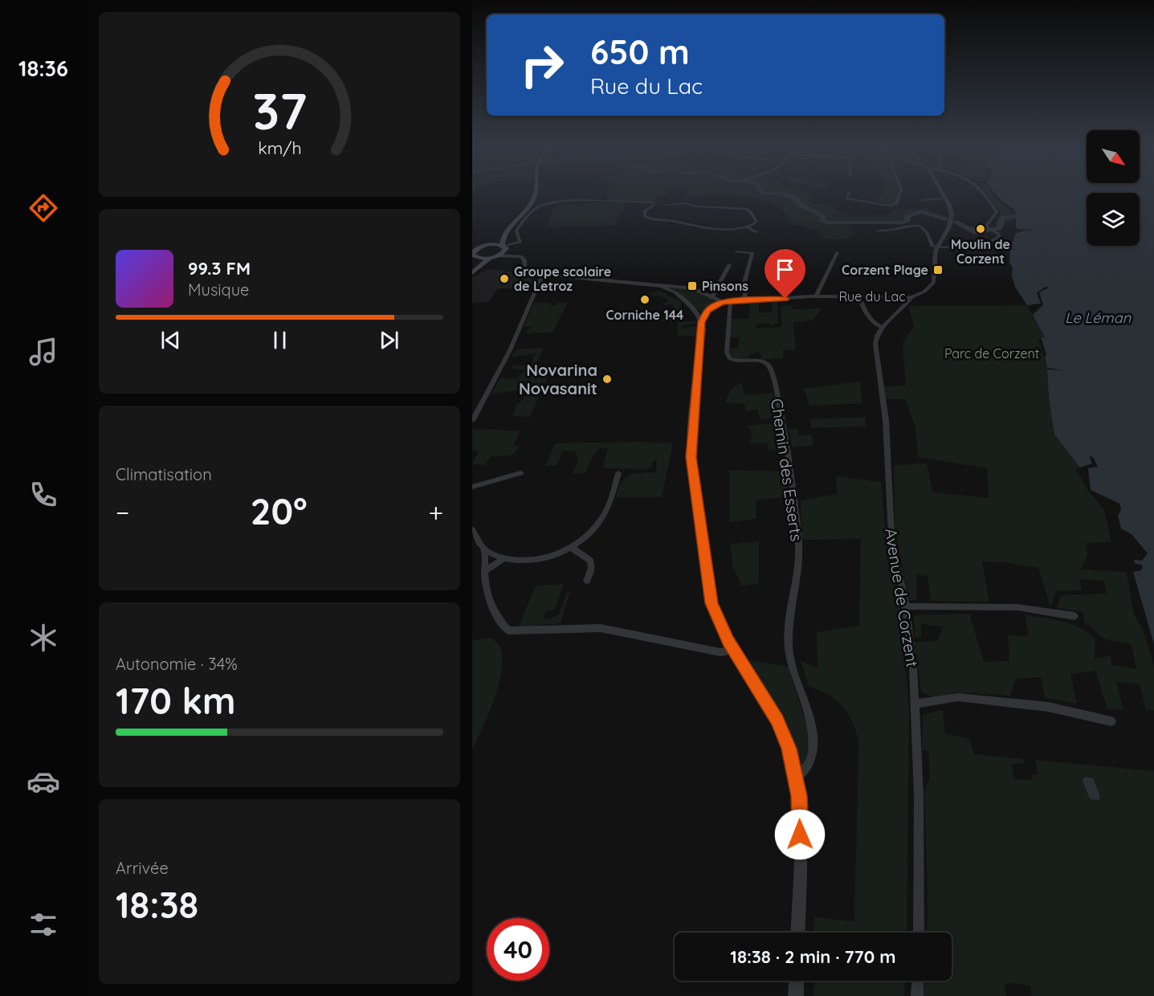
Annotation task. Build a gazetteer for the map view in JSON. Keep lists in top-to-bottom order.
{
  "streets": {
    "street": ["Rue du Lac", "Chemin des Esserts", "Avenue de Corzent"]
  },
  "crossings": [
    ["Rue du Lac", "Chemin des Esserts"],
    ["Rue du Lac", "Avenue de Corzent"]
  ],
  "water": ["Le Léman"],
  "parks": ["Parc de Corzent"],
  "places": {
    "other": [
      "Moulin de Corzent",
      "Groupe scolaire de Letroz",
      "Corniche 144",
      "Novarina Novasanit"
    ],
    "transit": ["Corzent Plage", "Pinsons"]
  },
  "north": "bottom right",
  "page": {
    "tabs": "18:36",
    "turn": ["650 m", "Rue du Lac"],
    "song": ["99.3 FM", "Musique"],
    "tile": [
      "Climatisation",
      ["Autonomie · 34%", "170 km"],
      ["Arrivée", "18:38"]
    ],
    "heat": ["−", "20°", "+"],
    "limit": "40",
    "trip": "18:38 · 2 min · 770 m",
    "gauge": ["37", "km/h"]
  }
}
